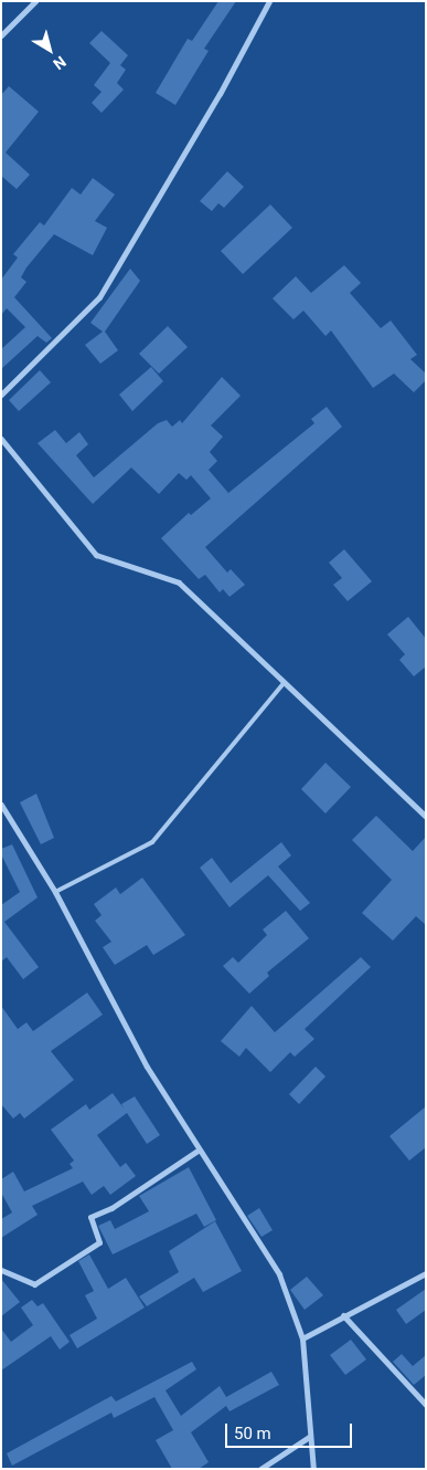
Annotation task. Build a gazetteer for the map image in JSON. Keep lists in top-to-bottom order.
{
  "scale_bar": "50 m",
  "north": "bottom right"
}
